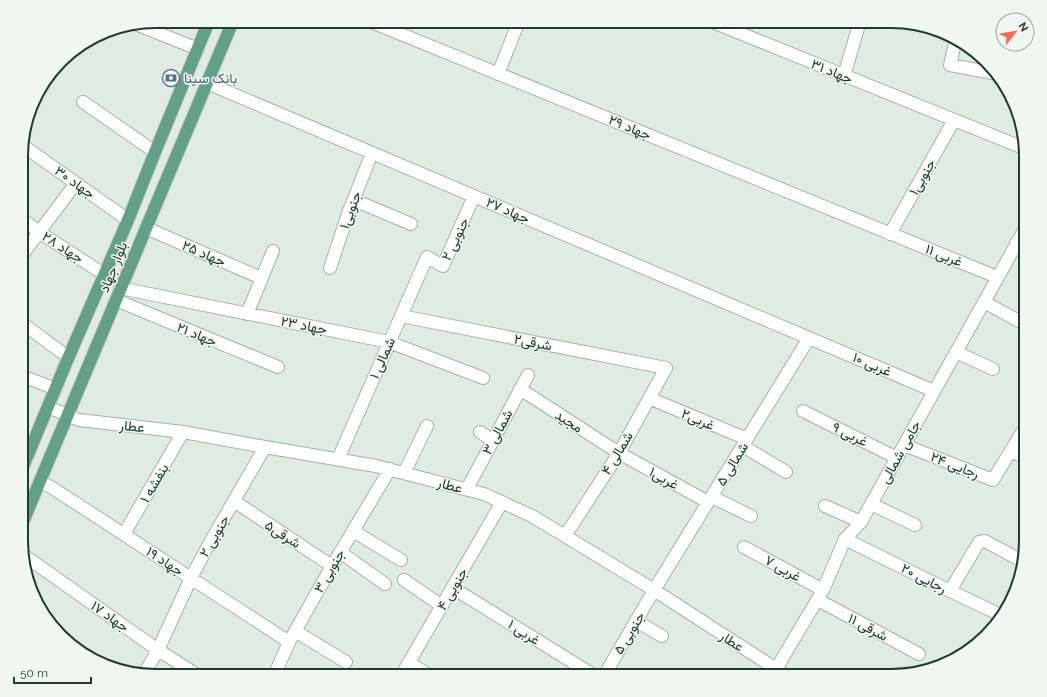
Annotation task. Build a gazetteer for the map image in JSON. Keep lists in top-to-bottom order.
{
  "streets": {
    "main road": ["بلوار جهاد"],
    "street": [
      "جهاد ۳۱",
      "جهاد ۲۹",
      "جنوبی۱",
      "جهاد ۳۰",
      "جهاد ۲۷",
      "جنوبی ۲",
      "جهاد ۲۸",
      "جهاد ۲۵",
      "غربی ۱۱",
      "جهاد ۲۳",
      "جهاد ۲۱",
      "شرقی۲",
      "شمالی ۱",
      "غربی ۱۰",
      "غربی۲",
      "مجید",
      "عطار",
      "شمالی ۳",
      "غربی ۹",
      "جامی شمالی",
      "شمالی ۴",
      "شمالی ۵",
      "رجایی ۲۴",
      "غربی۱",
      "بنفشه ۱",
      "شرقی۵",
      "جهاد ۱۹",
      "غربی ۷",
      "جنوبی ۳",
      "رجایی ۲۰",
      "جنوبی ۴",
      "جهاد ۱۷",
      "شرقی ۱۱",
      "غربی ۱",
      "جنوبی ۵"
    ]
  },
  "crossings": [
    ["جهاد ۳۱", "جنوبی۱"],
    ["جهاد ۲۹", "جنوبی۱"],
    ["جهاد ۲۹", "غربی ۱۱"],
    ["جنوبی۱", "جهاد ۲۷"],
    ["جنوبی۱", "غربی ۱۱"],
    ["جهاد ۳۰", "بلوار جهاد"],
    ["جهاد ۲۷", "جنوبی ۲"],
    ["جهاد ۲۷", "بلوار جهاد"],
    ["جهاد ۲۷", "غربی ۱۰"],
    ["جهاد ۲۷", "شمالی ۵"],
    ["جنوبی ۲", "شمالی ۱"],
    ["جنوبی ۲", "عطار"],
    ["جنوبی ۲", "شرقی۵"],
    ["جنوبی ۲", "جهاد ۱۹"],
    ["جنوبی ۲", "جهاد ۱۷"],
    ["جهاد ۲۸", "بلوار جهاد"],
    ["جهاد ۲۵", "بلوار جهاد"],
    ["غربی ۱۱", "جامی شمالی"],
    ["بلوار جهاد", "جهاد ۲۳"],
    ["بلوار جهاد", "جهاد ۲۱"],
    ["بلوار جهاد", "عطار"],
    ["بلوار جهاد", "جهاد ۱۹"],
    ["جهاد ۲۳", "شمالی ۱"],
    ["شرقی۲", "شمالی ۱"],
    ["شرقی۲", "شمالی ۴"],
    ["شمالی ۱", "عطار"],
    ["غربی ۱۰", "جامی شمالی"],
    ["غربی ۱۰", "شمالی ۵"],
    ["غربی۲", "شمالی ۴"],
    ["غربی۲", "شمالی ۵"],
    ["مجید", "شمالی ۳"],
    ["مجید", "شمالی ۴"],
    ["مجید", "غربی۱"],
    ["عطار", "شمالی ۳"],
    ["عطار", "شمالی ۴"],
    ["عطار", "شمالی ۵"],
    ["عطار", "بنفشه ۱"],
    ["عطار", "جنوبی ۳"],
    ["عطار", "جنوبی ۴"],
    ["عطار", "جنوبی ۵"],
    ["غربی ۹", "جامی شمالی"],
    ["جامی شمالی", "رجایی ۲۴"],
    ["جامی شمالی", "غربی ۷"],
    ["جامی شمالی", "رجایی ۲۰"],
    ["جامی شمالی", "شرقی ۱۱"],
    ["شمالی ۴", "غربی۱"],
    ["شمالی ۵", "غربی۱"],
    ["شمالی ۵", "جنوبی ۵"],
    ["بنفشه ۱", "جهاد ۱۹"],
    ["شرقی۵", "جنوبی ۳"],
    ["جهاد ۱۹", "جنوبی ۳"],
    ["غربی ۷", "شرقی ۱۱"],
    ["جنوبی ۴", "غربی ۱"]
  ],
  "places": {
    "bank": ["بانک سینا"]
  },
  "scale_bar": "50 m",
  "north": "top right"
}
